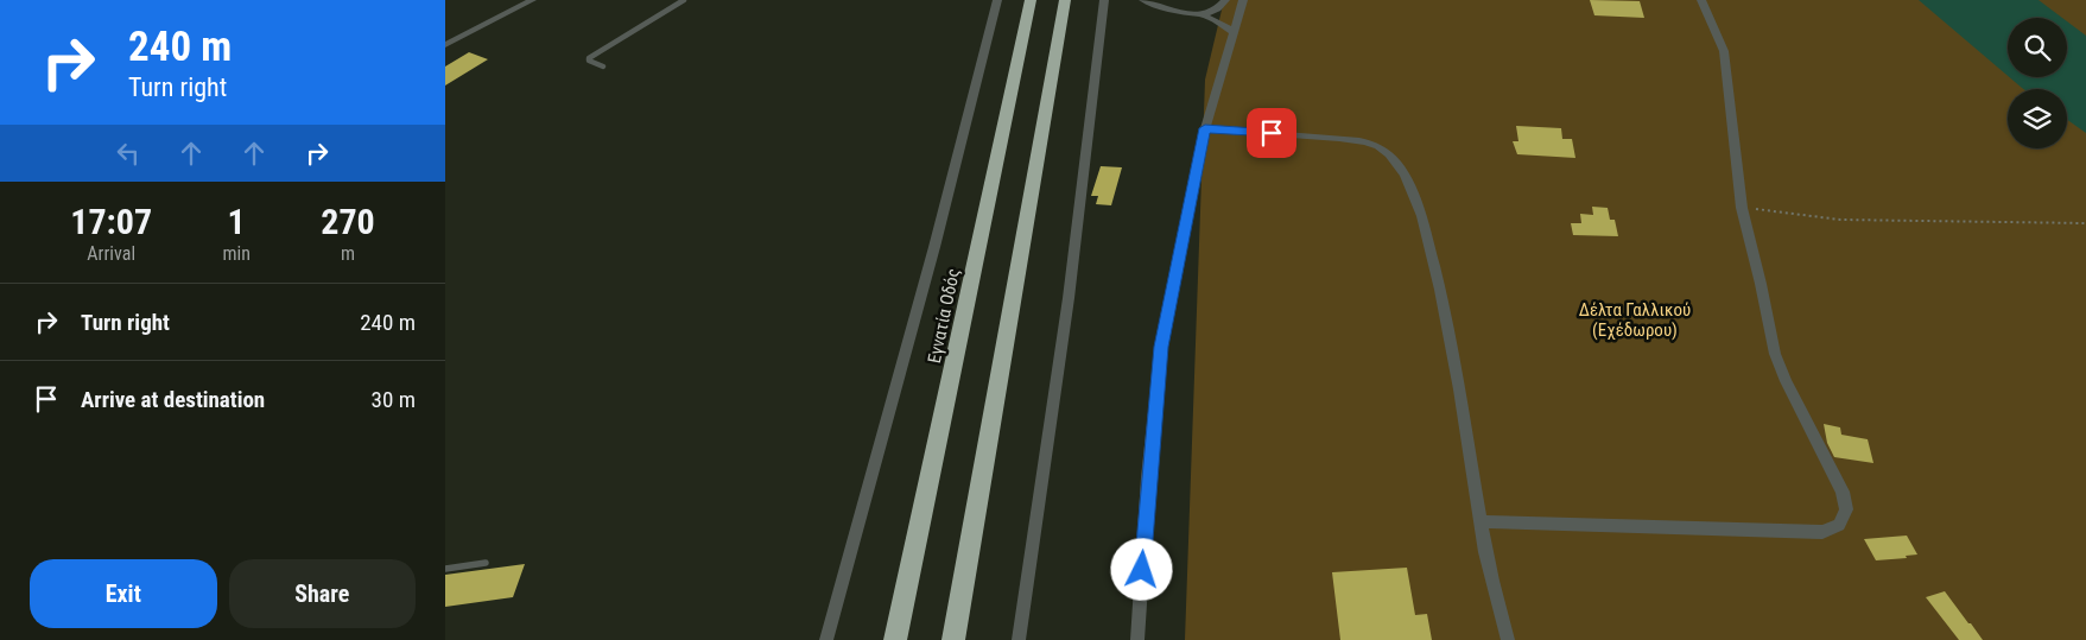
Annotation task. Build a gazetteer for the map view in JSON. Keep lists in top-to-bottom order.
{
  "streets": {
    "highway": ["Εγνατία Οδός"]
  },
  "parks": ["Δέλτα Γαλλικού (Εχέδωρου)"],
  "page": {
    "turn": ["240 m", "Turn right"],
    "eta": [
      "17:07",
      "Arrival",
      "1",
      "min",
      "270",
      "m"
    ],
    "list": [
      {
        "name": "Turn right",
        "value": "240 m"
      },
      {
        "name": "Arrive at destination",
        "value": "30 m"
      }
    ],
    "buttons": ["Exit", "Share"]
  }
}
